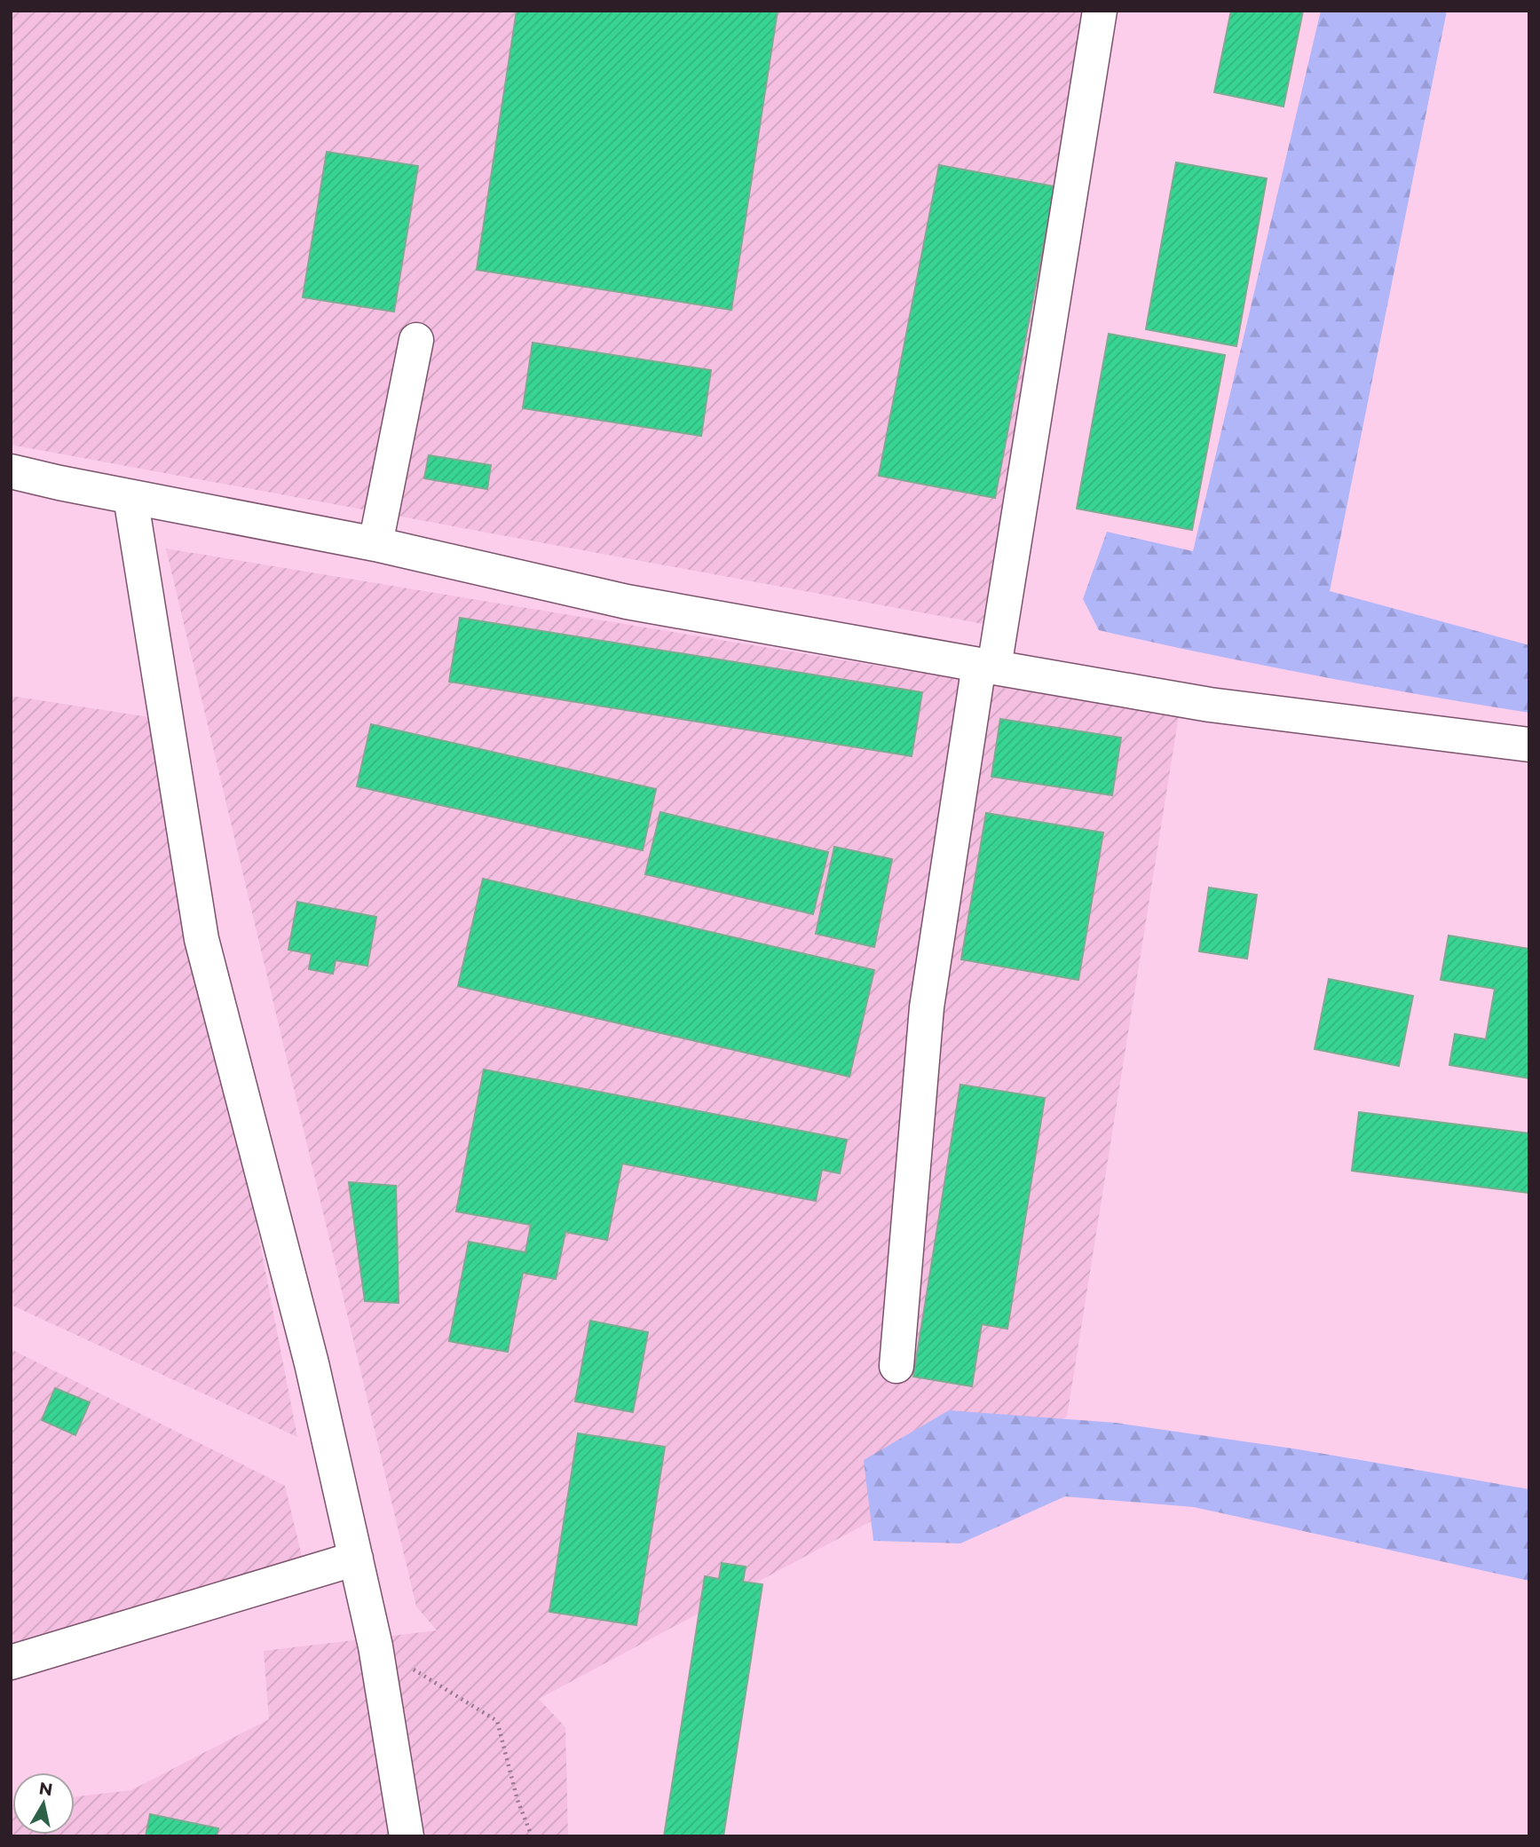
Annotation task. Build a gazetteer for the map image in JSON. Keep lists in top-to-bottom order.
{
  "north": "top"
}
